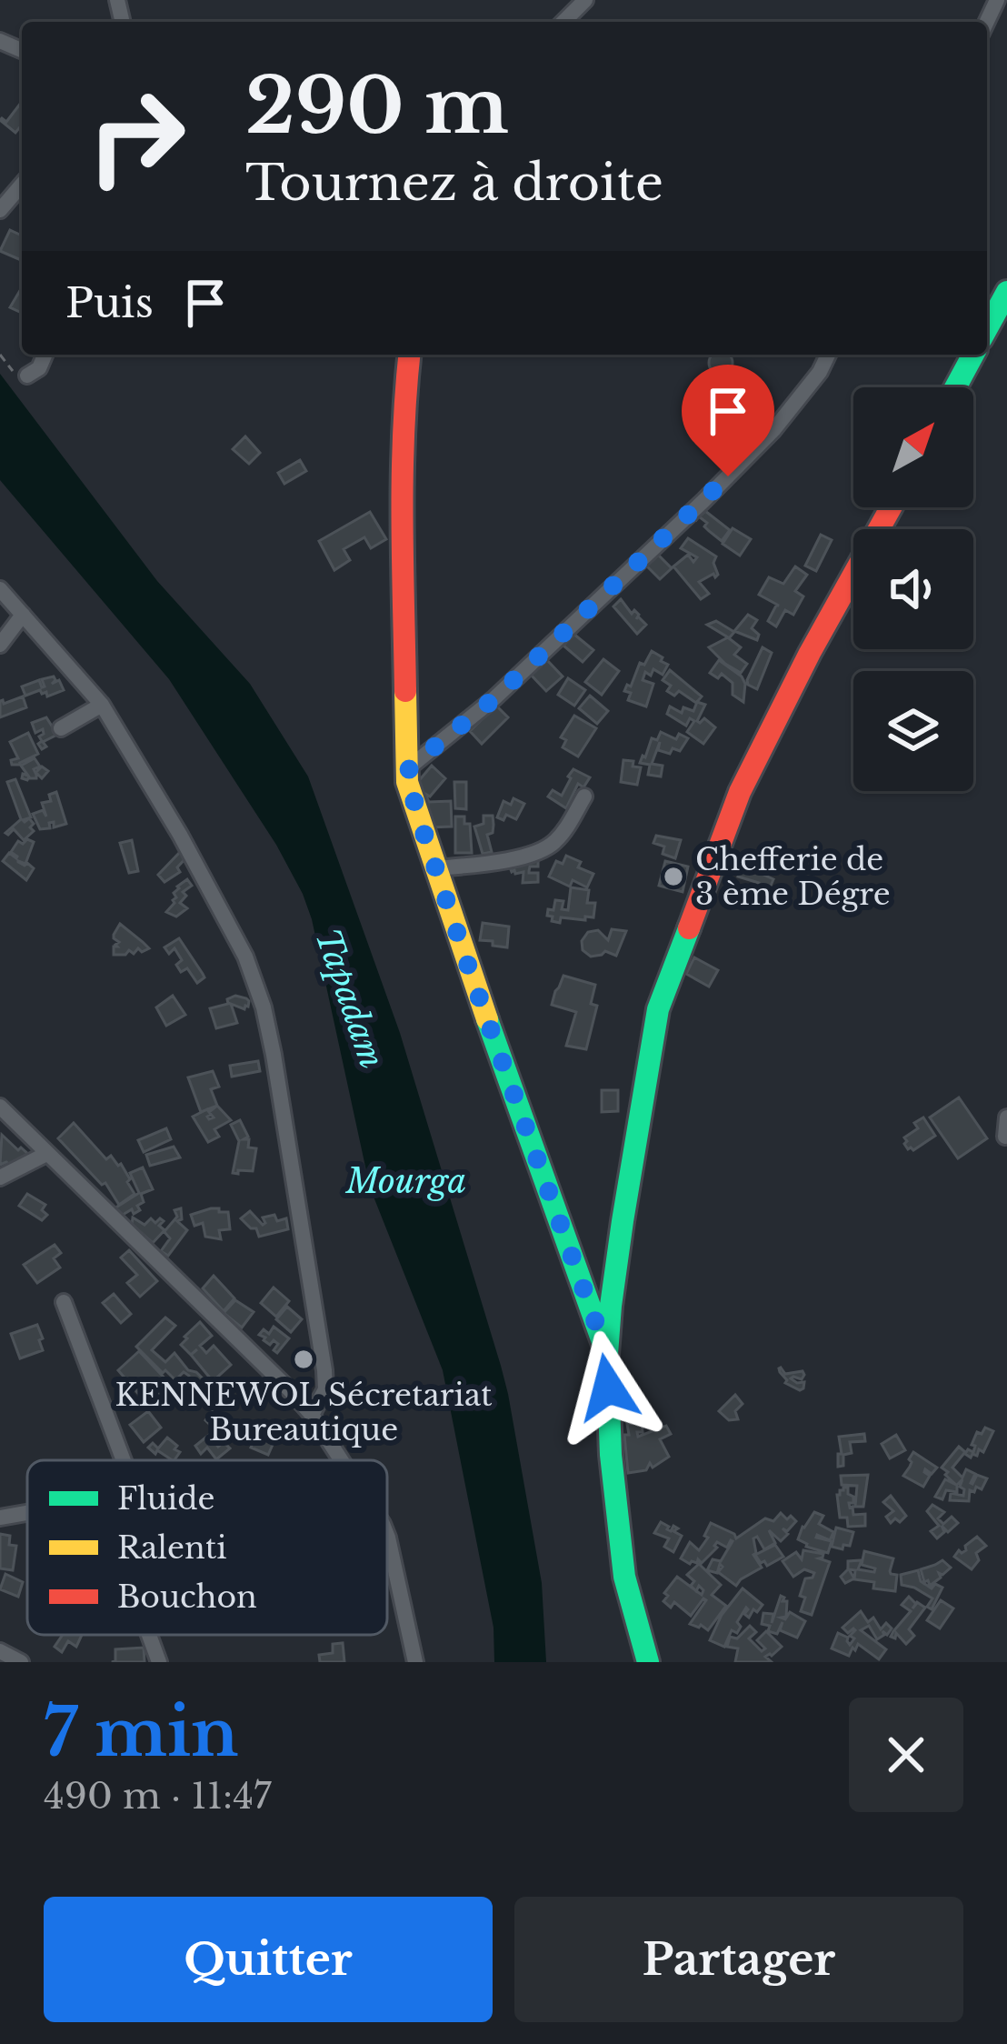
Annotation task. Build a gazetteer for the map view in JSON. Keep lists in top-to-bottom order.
{
  "water": ["Tapadam", "Mourga"],
  "places": ["Chefferie de 3 ème Dégre", "KENNEWOL Sécretariat Bureautique"],
  "legend": ["Fluide", "Ralenti", "Bouchon"],
  "north": "top right",
  "page": {
    "turn": ["290 m", "Tournez à droite"],
    "then": "Puis",
    "heading": ["7 min", "490 m · 11:47"],
    "buttons": ["Quitter", "Partager"]
  }
}
